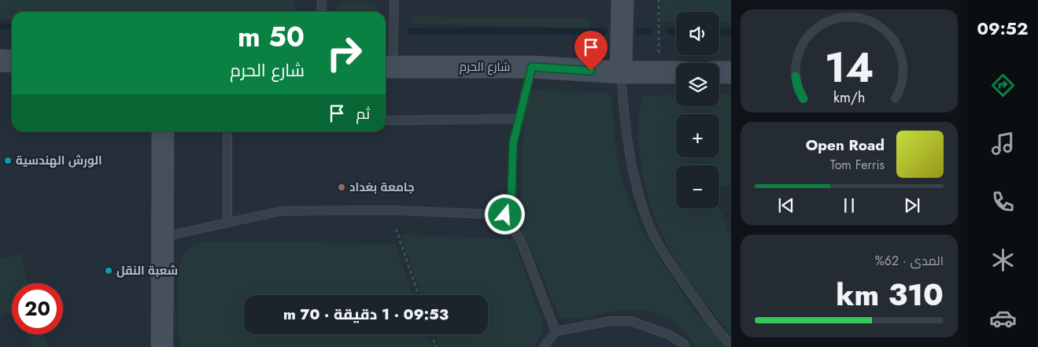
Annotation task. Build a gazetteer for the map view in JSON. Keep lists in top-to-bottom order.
{
  "streets": {
    "street": ["شارع الحرم"]
  },
  "places": ["الورش الهندسية", "جامعة بغداد", "شعبة النقل"],
  "page": {
    "tabs": "09:52",
    "map_buttons": ["+", "−"],
    "turn": ["50 m", "شارع الحرم"],
    "then": "ثم",
    "song": ["Open Road", "Tom Ferris"],
    "tile": ["المدى · 62%", "310 km"],
    "limit": "20",
    "trip": "09:53 · 1 دقيقة · 70 m",
    "gauge": ["14", "km/h"]
  }
}
